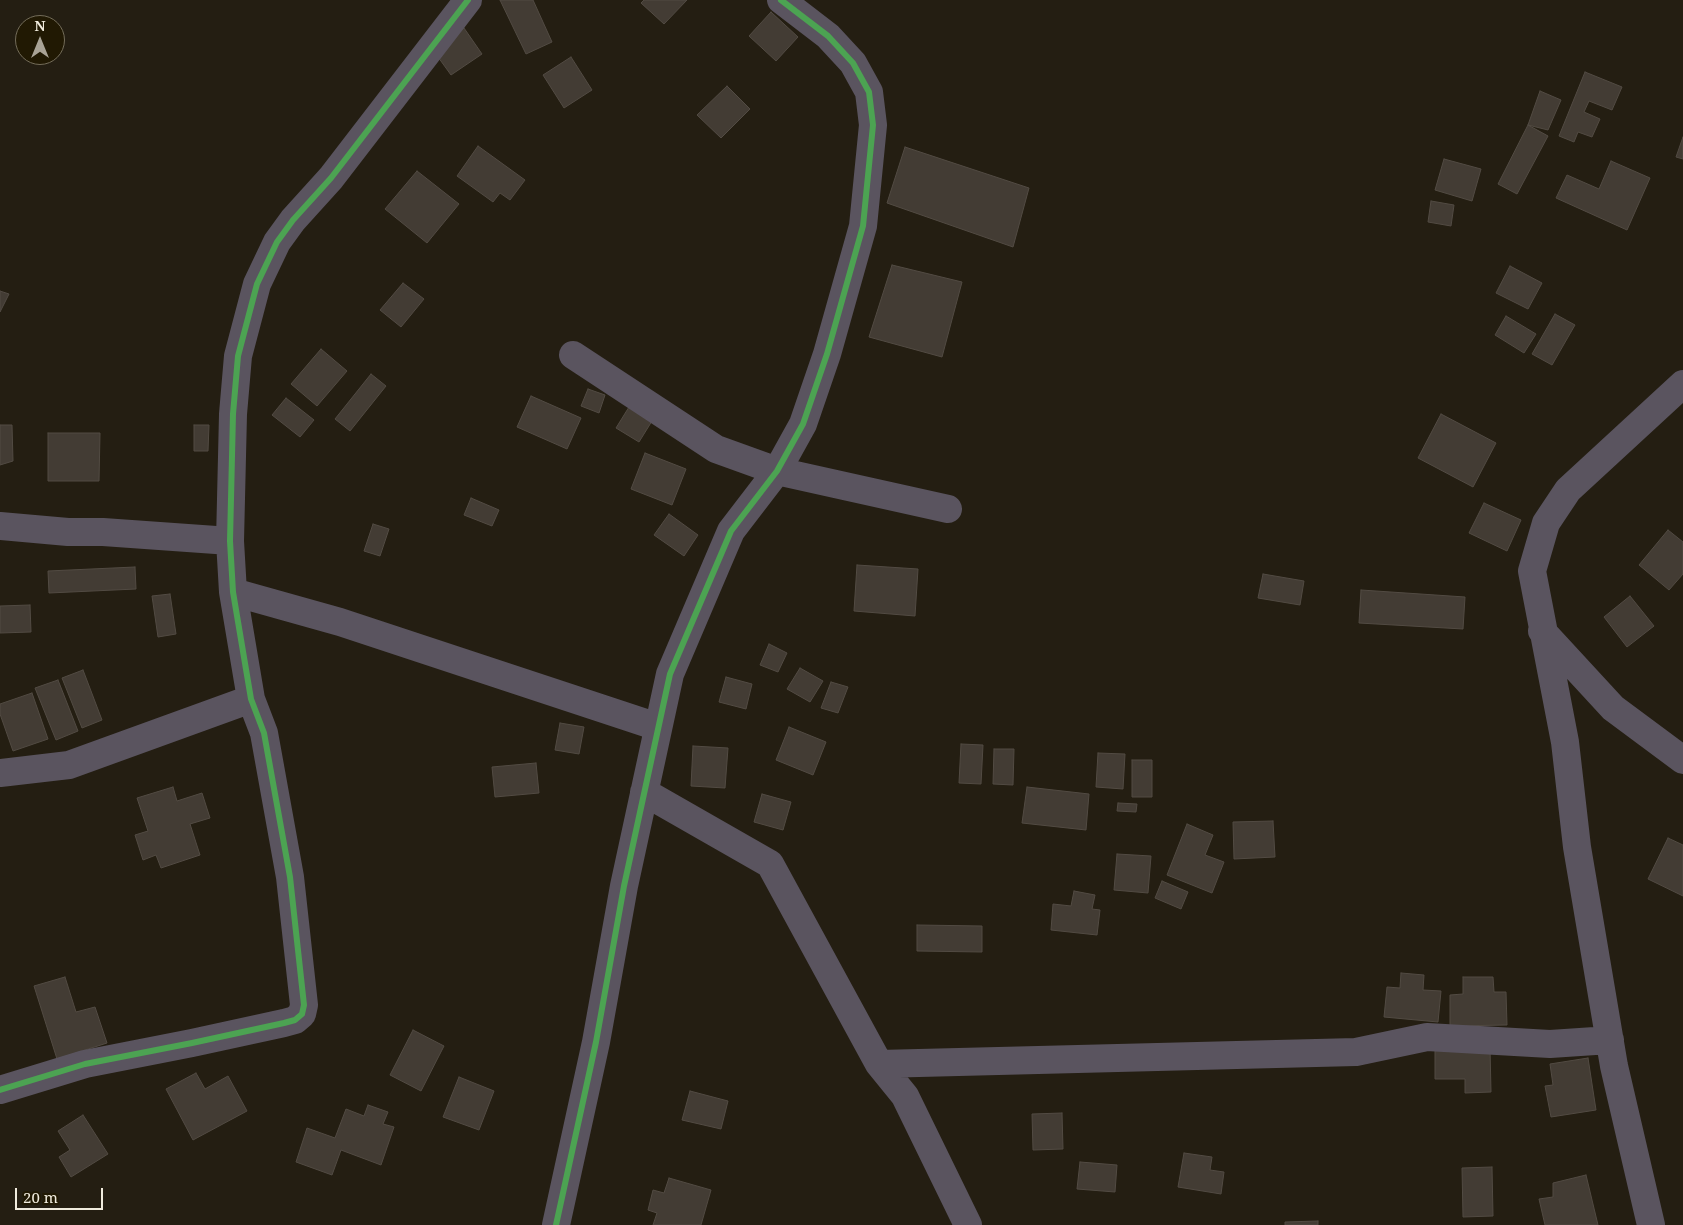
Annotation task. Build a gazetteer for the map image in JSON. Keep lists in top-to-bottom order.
{
  "scale_bar": "20 m",
  "north": "top"
}
